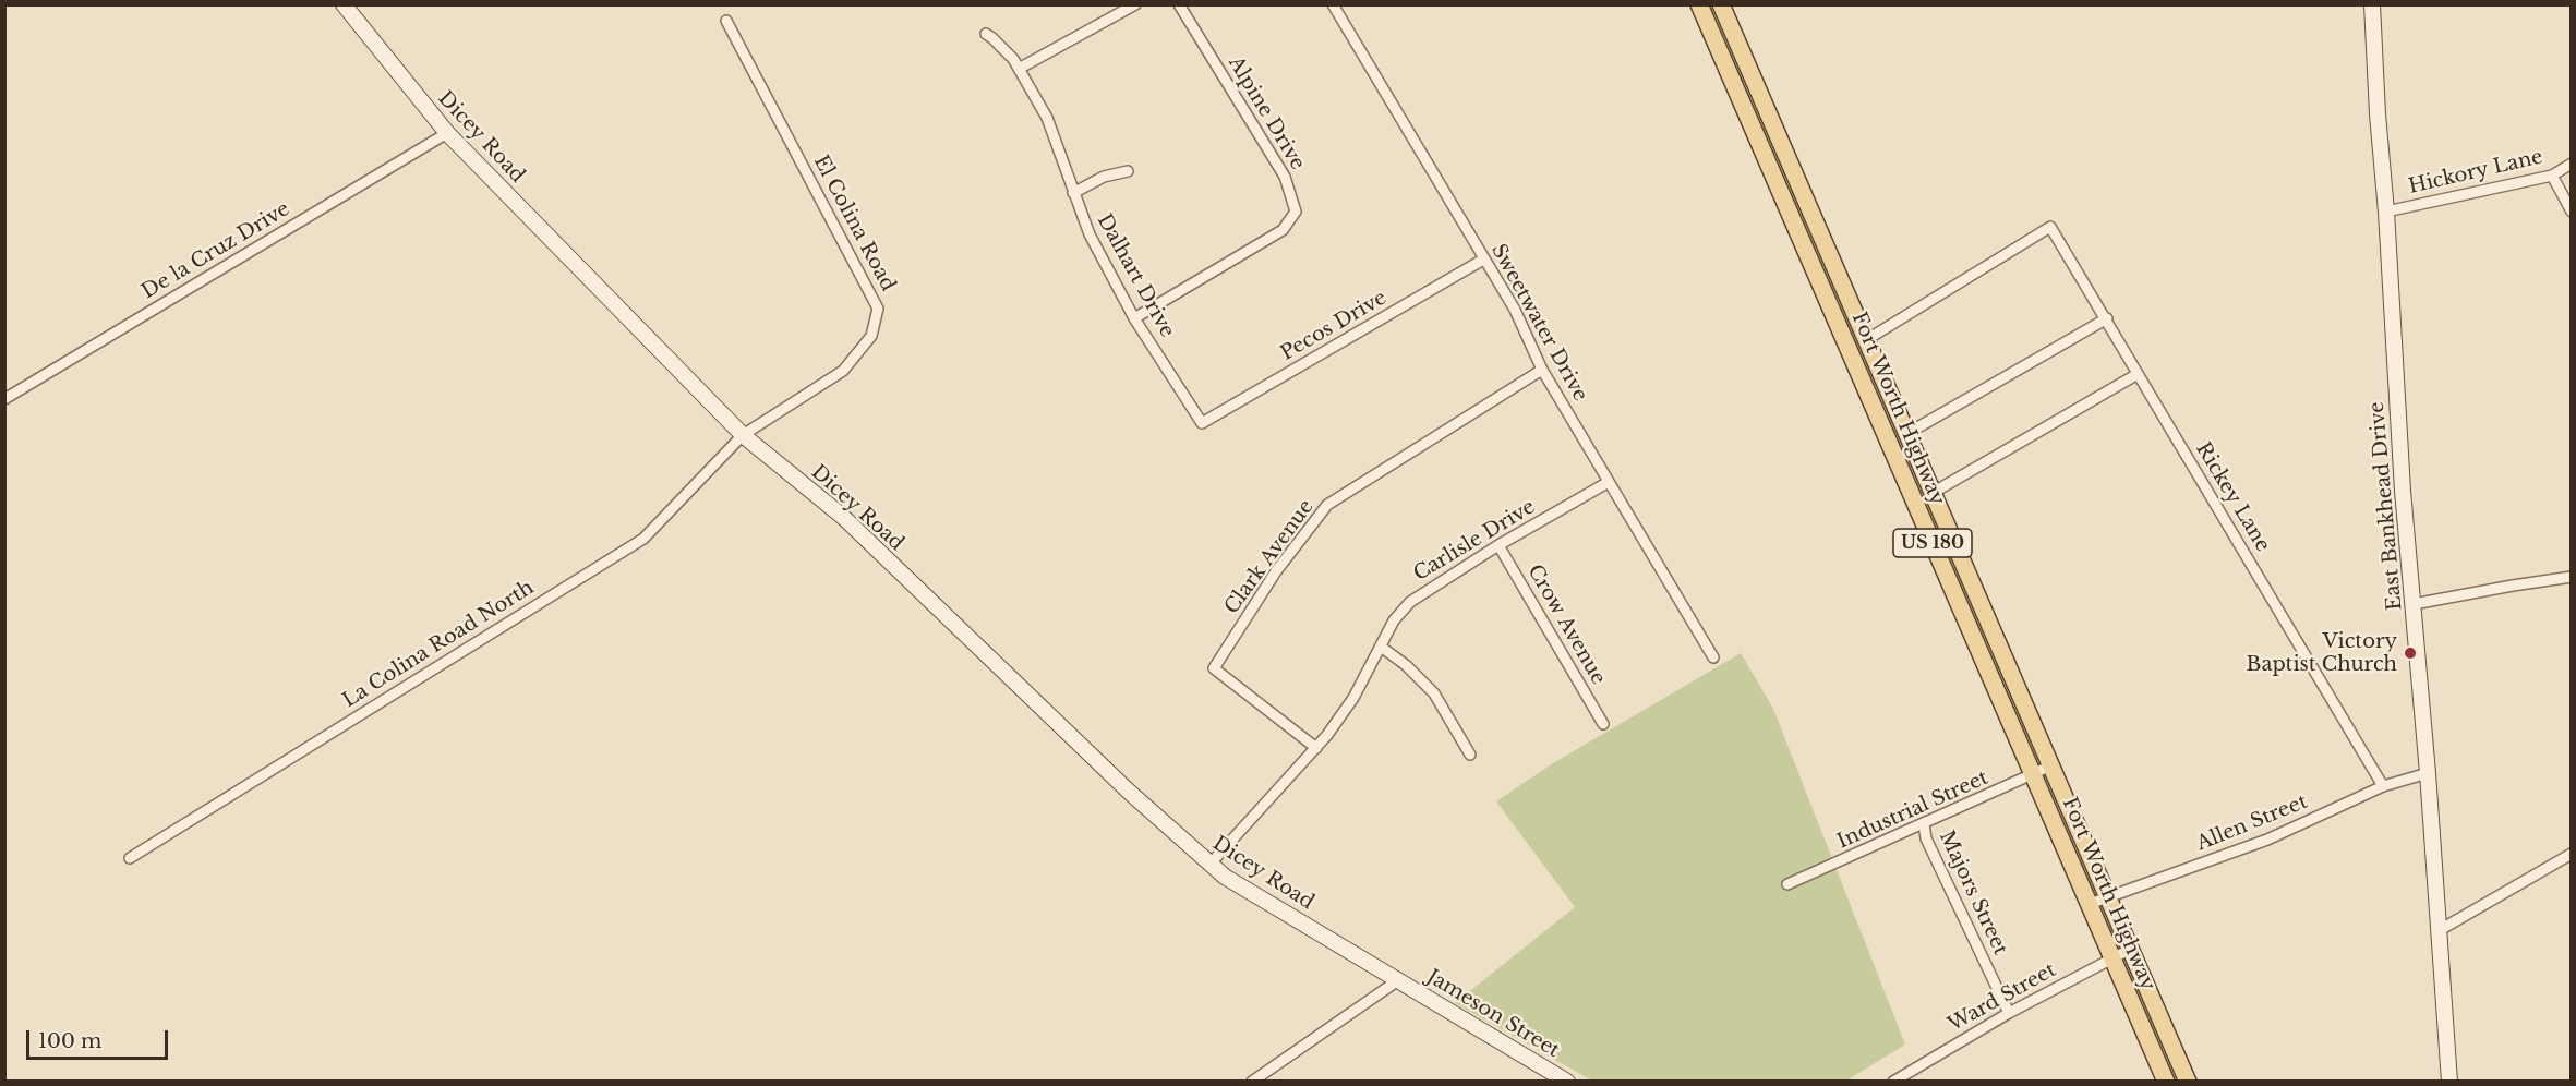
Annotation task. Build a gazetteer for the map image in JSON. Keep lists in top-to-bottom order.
{
  "streets": {
    "main road": ["Fort Worth Highway", "US 180"],
    "street": [
      "Alpine Drive",
      "Dicey Road",
      "Hickory Lane",
      "El Colina Road",
      "De la Cruz Drive",
      "Dalhart Drive",
      "Sweetwater Drive",
      "Pecos Drive",
      "Rickey Lane",
      "East Bankhead Drive",
      "Carlisle Drive",
      "Clark Avenue",
      "Crow Avenue",
      "La Colina Road North",
      "Industrial Street",
      "Allen Street",
      "Majors Street",
      "Ward Street",
      "Jameson Street"
    ]
  },
  "crossings": [
    ["Alpine Drive", "Dalhart Drive"],
    ["Dicey Road", "El Colina Road"],
    ["Dicey Road", "De la Cruz Drive"],
    ["Dicey Road", "Carlisle Drive"],
    ["Dicey Road", "La Colina Road North"],
    ["Dicey Road", "Jameson Street"],
    ["Hickory Lane", "East Bankhead Drive"],
    ["El Colina Road", "La Colina Road North"],
    ["Dalhart Drive", "Pecos Drive"],
    ["Sweetwater Drive", "Pecos Drive"],
    ["Sweetwater Drive", "Carlisle Drive"],
    ["Sweetwater Drive", "Clark Avenue"],
    ["Fort Worth Highway", "Rickey Lane"],
    ["Fort Worth Highway", "Industrial Street"],
    ["Fort Worth Highway", "Allen Street"],
    ["Fort Worth Highway", "Ward Street"],
    ["Rickey Lane", "Allen Street"],
    ["East Bankhead Drive", "Allen Street"],
    ["Carlisle Drive", "Clark Avenue"],
    ["Carlisle Drive", "Crow Avenue"],
    ["Industrial Street", "Majors Street"],
    ["Majors Street", "Ward Street"]
  ],
  "places": ["Victory Baptist Church"],
  "scale_bar": "100 m"
}
